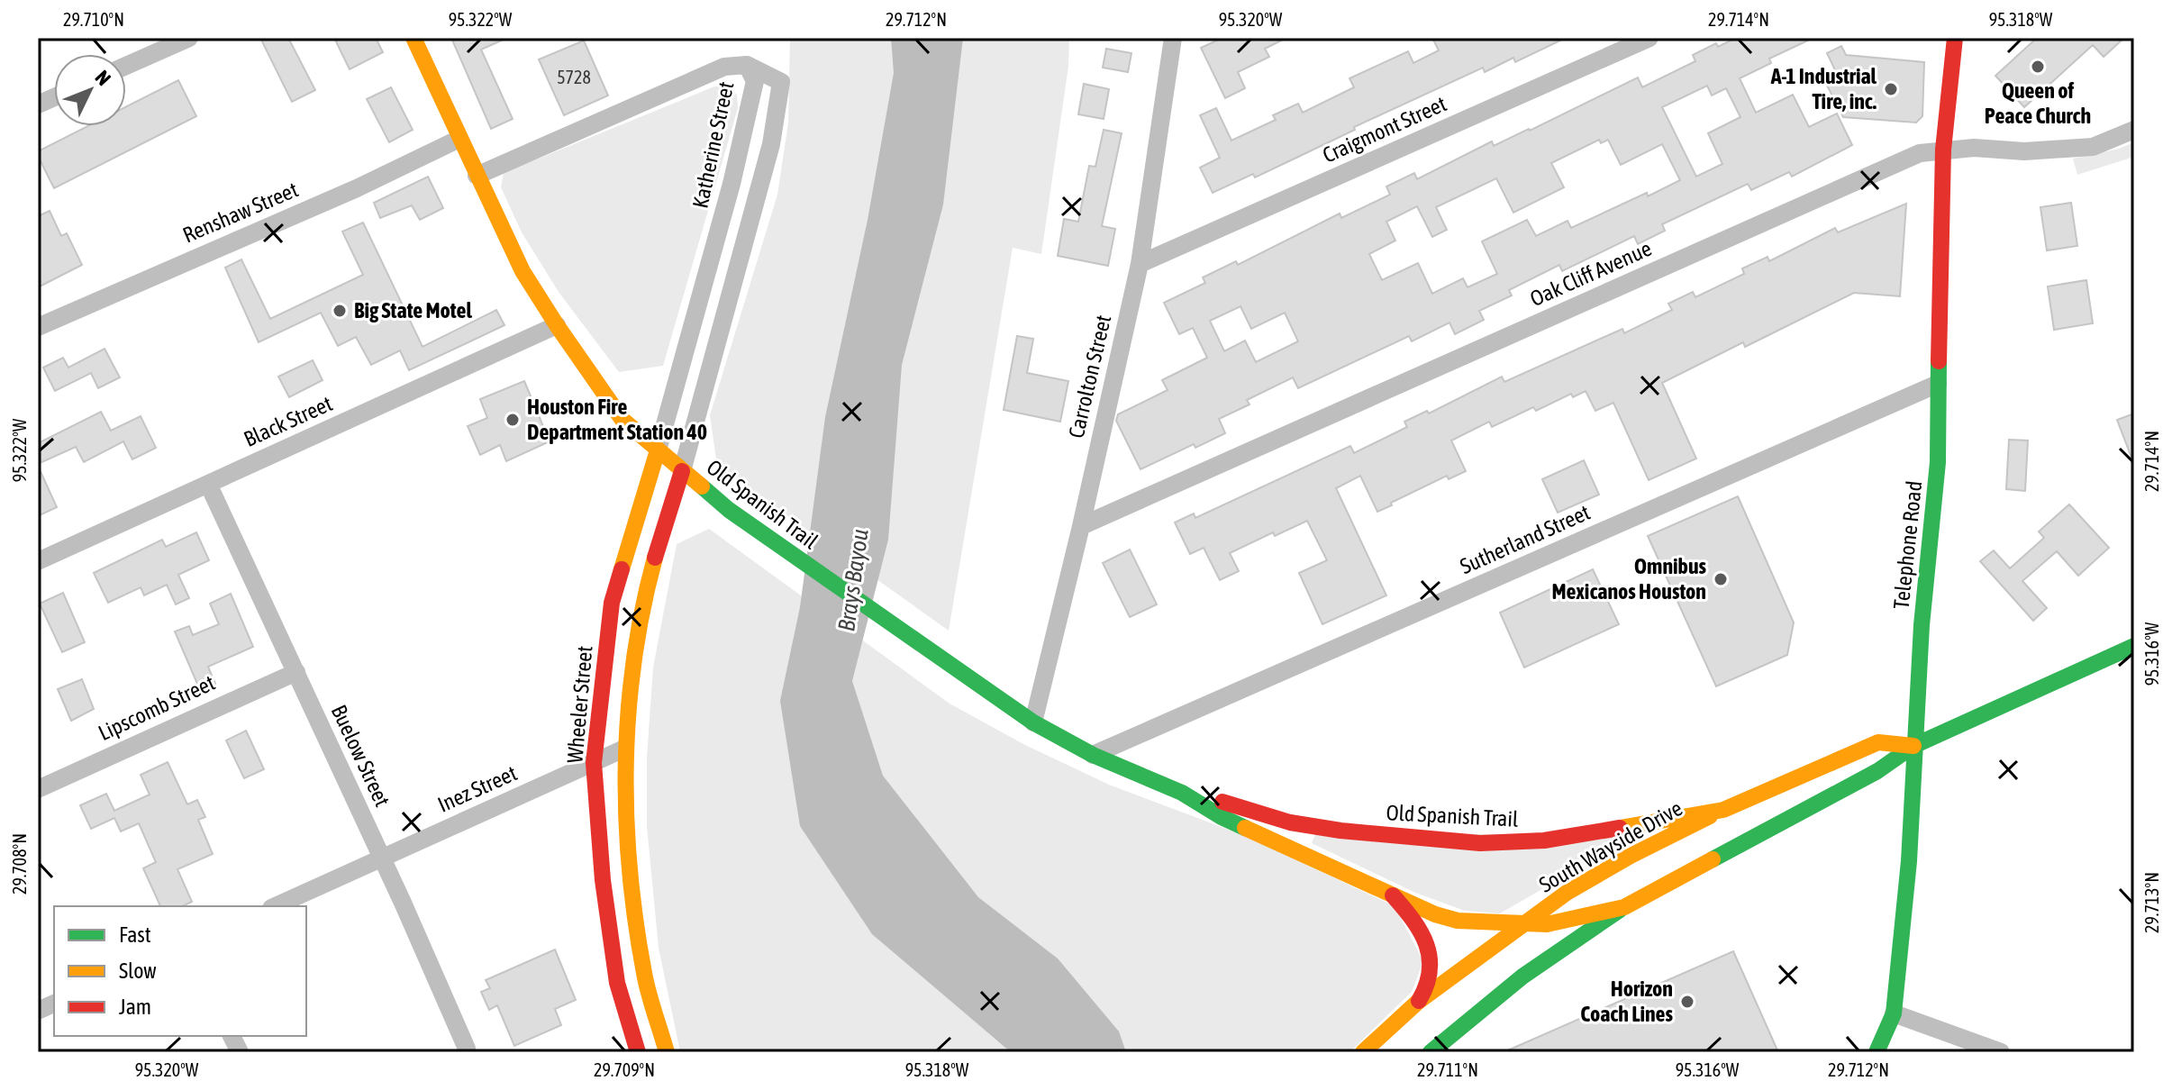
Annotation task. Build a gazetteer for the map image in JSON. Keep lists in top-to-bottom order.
{
  "streets": {
    "main road": [
      "Old Spanish Trail",
      "Telephone Road",
      "Wheeler Street",
      "South Wayside Drive"
    ],
    "street": [
      "Craigmont Street",
      "Katherine Street",
      "Renshaw Street",
      "Oak Cliff Avenue",
      "Carrolton Street",
      "Black Street",
      "Sutherland Street",
      "Lipscomb Street",
      "Buelow Street",
      "Inez Street"
    ]
  },
  "crossings": [
    ["Craigmont Street", "Carrolton Street"],
    ["Katherine Street", "Old Spanish Trail"],
    ["Katherine Street", "Wheeler Street"],
    ["Renshaw Street", "Old Spanish Trail"],
    ["Oak Cliff Avenue", "Carrolton Street"],
    ["Oak Cliff Avenue", "Telephone Road"],
    ["Carrolton Street", "Old Spanish Trail"],
    ["Black Street", "Old Spanish Trail"],
    ["Black Street", "Buelow Street"],
    ["Old Spanish Trail", "Sutherland Street"],
    ["Old Spanish Trail", "Wheeler Street"],
    ["Old Spanish Trail", "South Wayside Drive"],
    ["Sutherland Street", "Telephone Road"],
    ["Telephone Road", "South Wayside Drive"],
    ["Wheeler Street", "Inez Street"],
    ["Lipscomb Street", "Buelow Street"],
    ["Buelow Street", "Inez Street"]
  ],
  "water": ["Brays Bayou"],
  "places": [
    "Queen of Peace Church",
    "A-1 Industrial Tire, inc.",
    "Big State Motel",
    "Houston Fire Department Station 40",
    "Omnibus Mexicanos Houston",
    "Horizon Coach Lines"
  ],
  "house_numbers": ["5728"],
  "legend": ["Fast", "Slow", "Jam"],
  "north": "top right",
  "coordinates": [
    "29.710°N",
    "95.322°W",
    "29.712°N",
    "95.320°W",
    "29.714°N",
    "95.318°W",
    "95.316°W",
    "29.708°N",
    "29.713°N",
    "29.709°N",
    "29.711°N"
  ]
}
